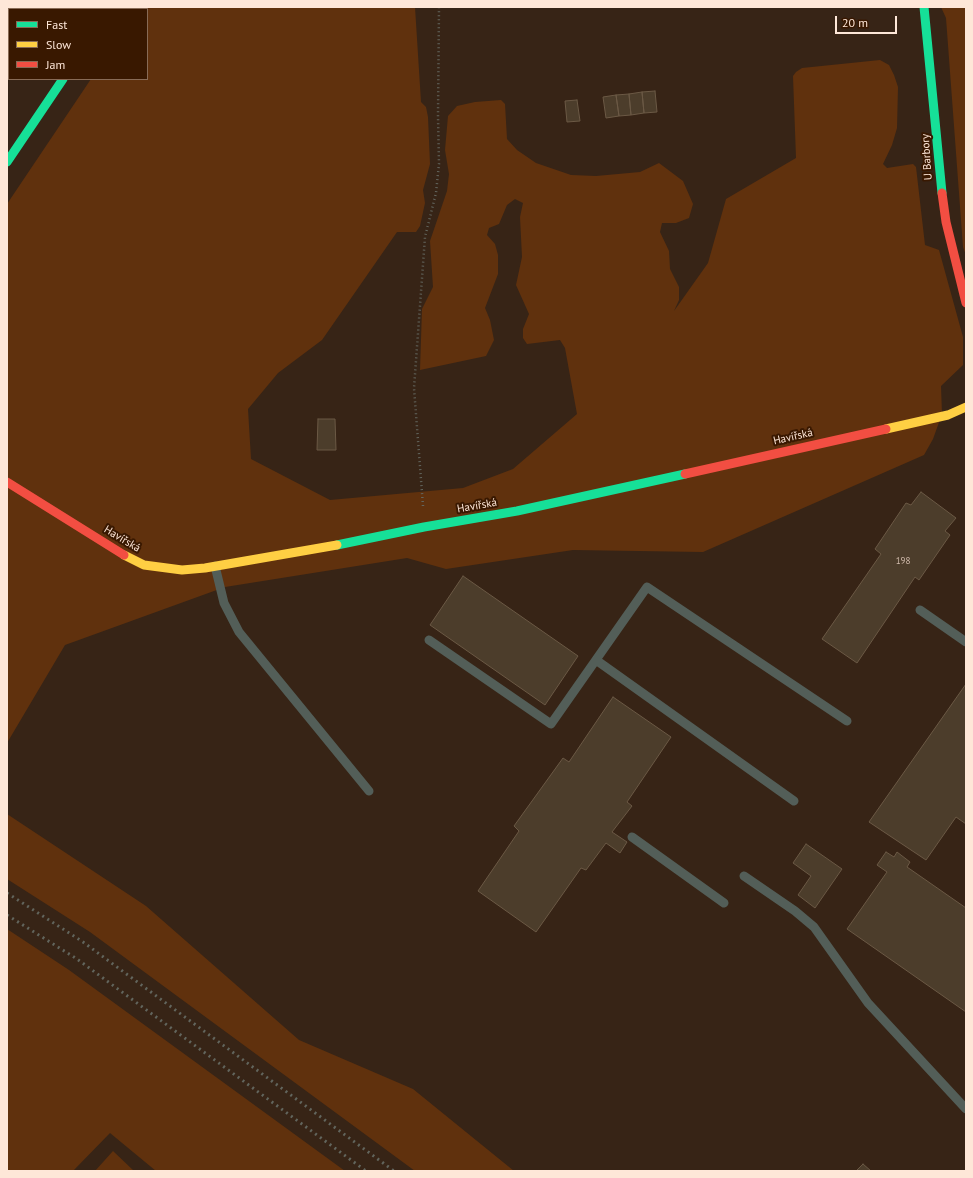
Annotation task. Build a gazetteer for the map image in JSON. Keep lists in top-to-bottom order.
{
  "streets": {
    "street": ["U Barbory", "Havířská"]
  },
  "house_numbers": ["198"],
  "legend": ["Fast", "Slow", "Jam"],
  "scale_bar": "20 m"
}
